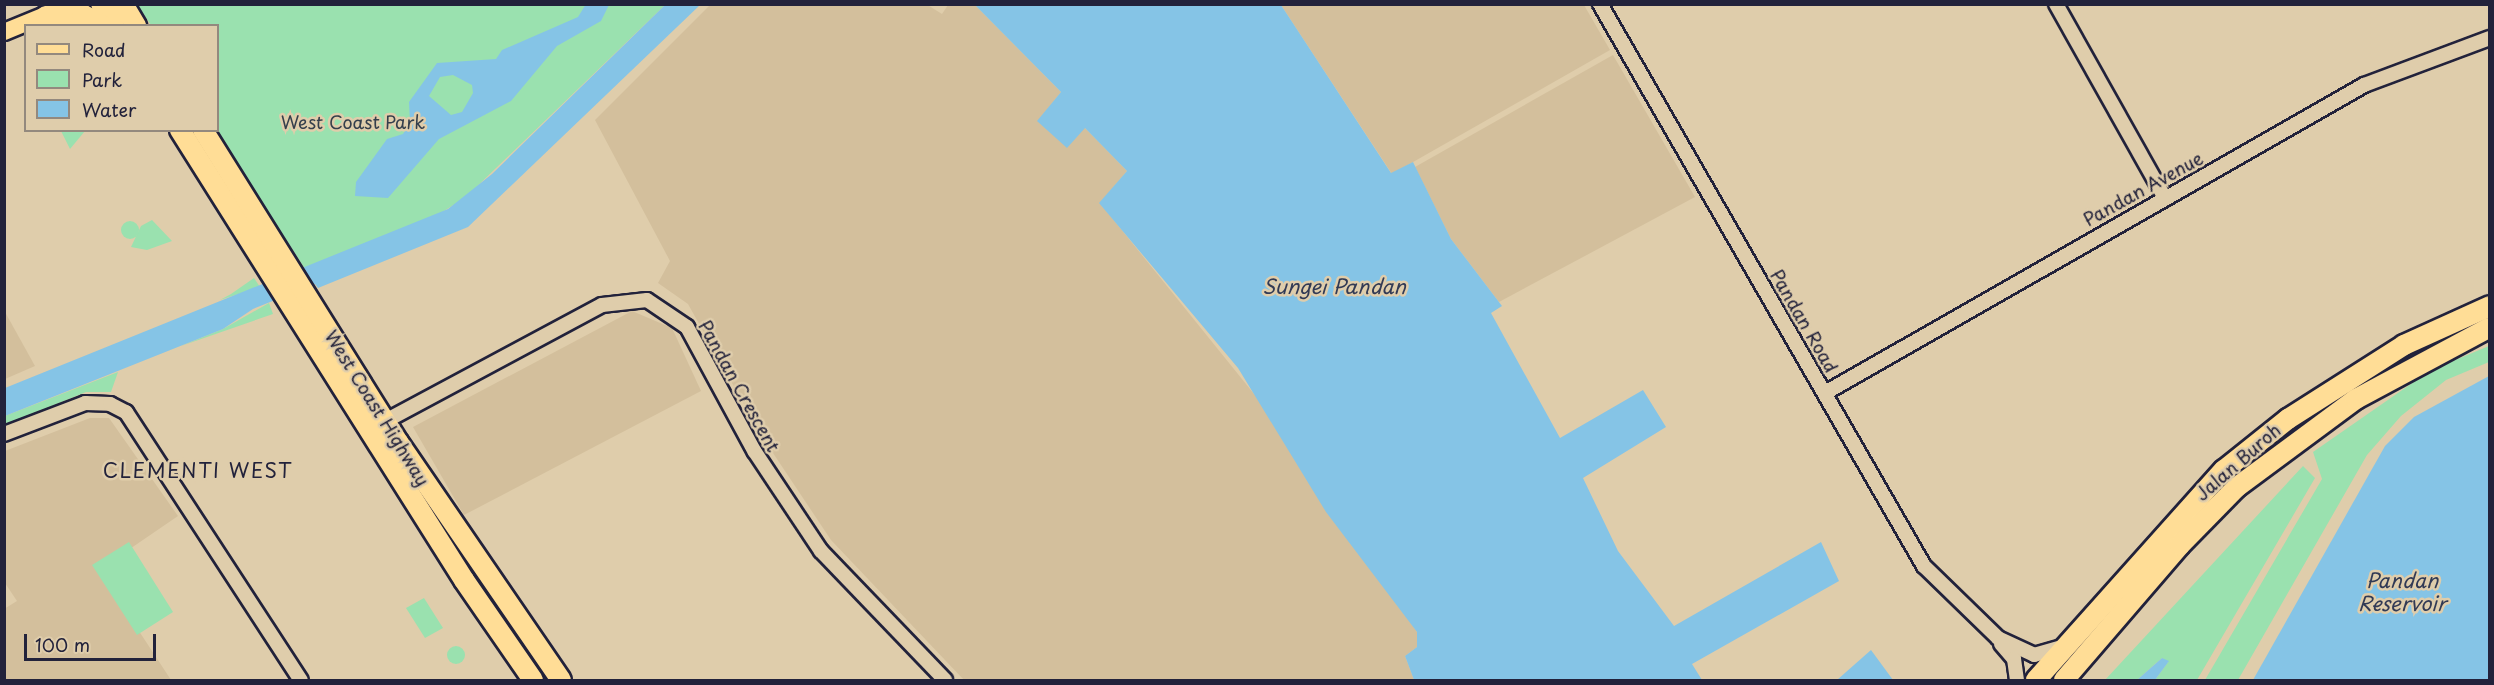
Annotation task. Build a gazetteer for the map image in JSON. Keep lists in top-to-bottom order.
{
  "streets": {
    "highway": ["West Coast Highway", "Jalan Buroh"],
    "street": ["Pandan Avenue", "Pandan Road", "Pandan Crescent"]
  },
  "crossings": [
    ["Pandan Avenue", "Pandan Road"],
    ["Pandan Road", "Jalan Buroh"],
    ["Pandan Crescent", "West Coast Highway"]
  ],
  "districts": ["CLEMENTI WEST"],
  "water": ["Sungei Pandan", "Pandan Reservoir"],
  "parks": ["West Coast Park"],
  "legend": ["Road", "Park", "Water"],
  "scale_bar": "100 m"
}
